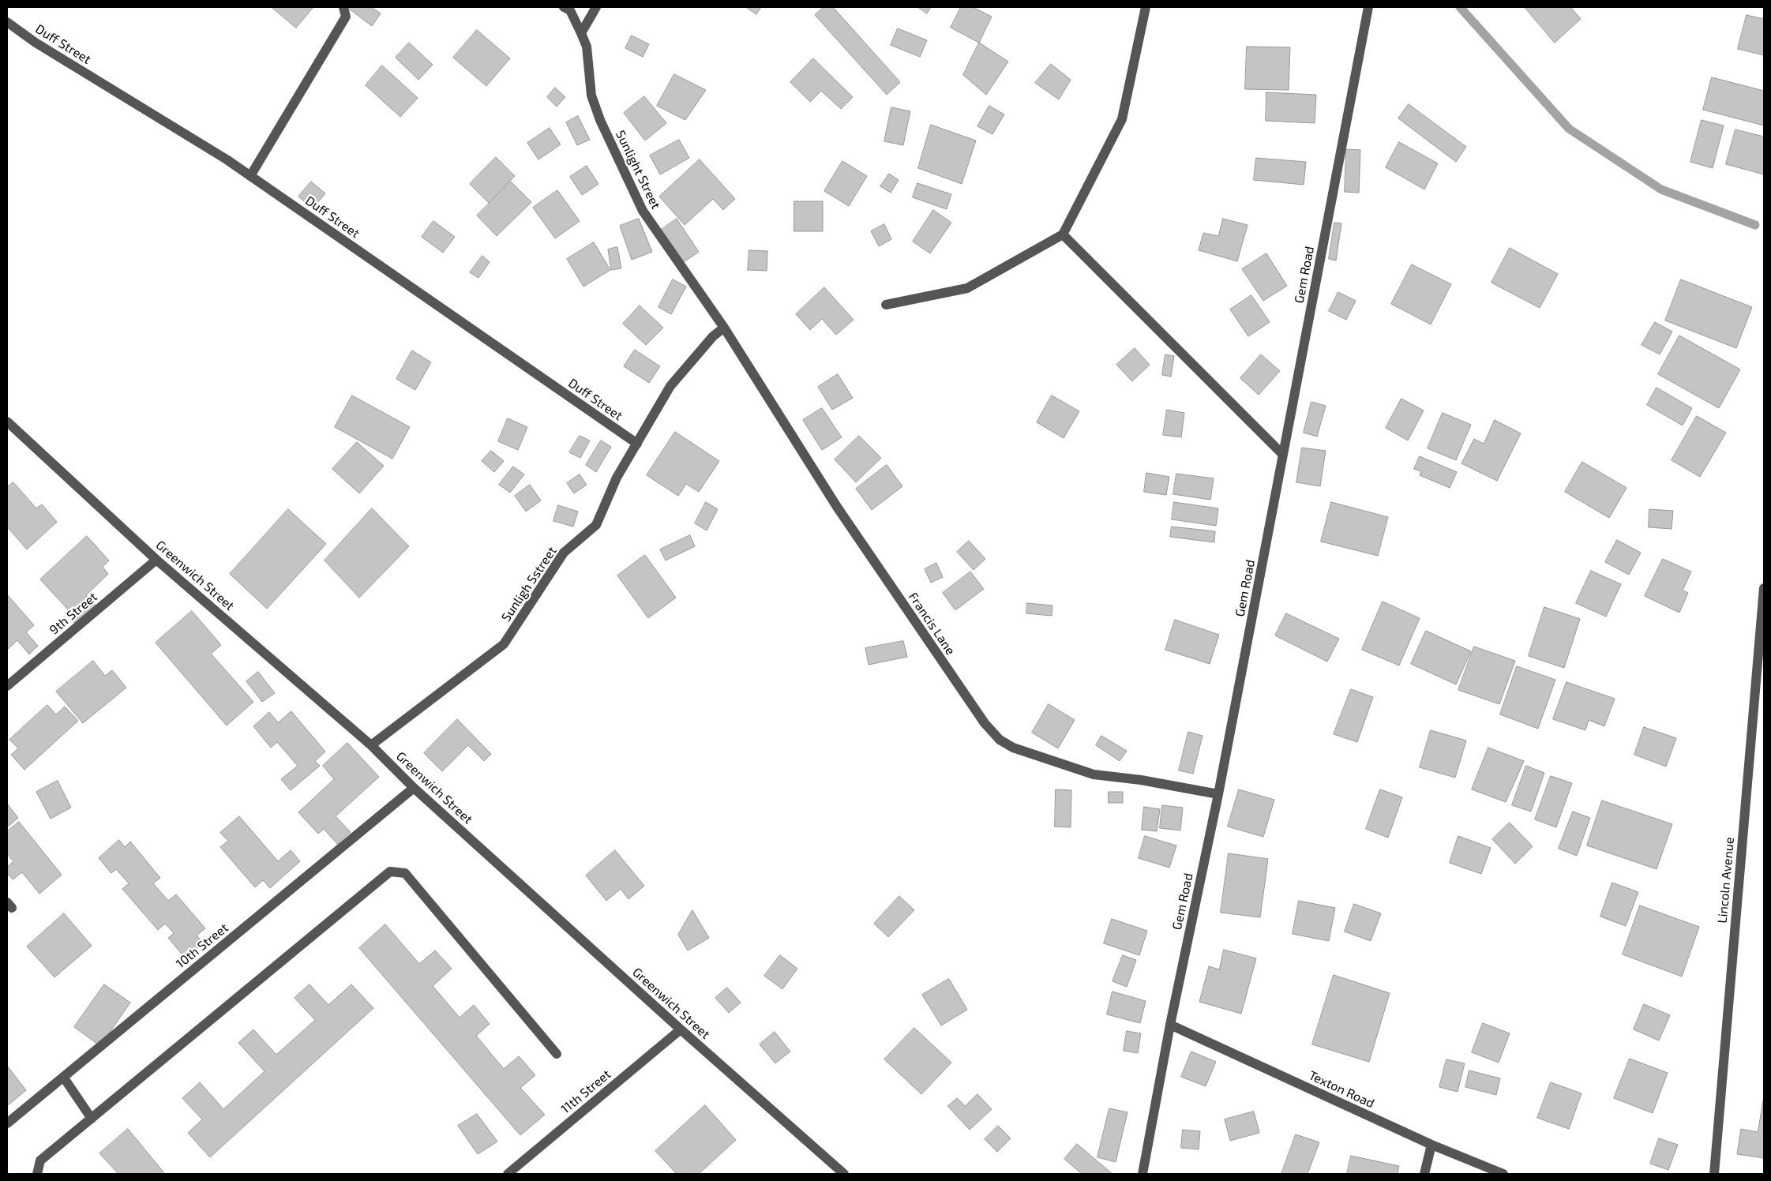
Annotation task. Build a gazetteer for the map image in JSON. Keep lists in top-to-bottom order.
{
  "streets": {
    "street": [
      "Duff Street",
      "Sunlight Street",
      "Gem Road",
      "Greenwich Street",
      "Sunligh Sstreet",
      "9th Street",
      "Francis Lane",
      "Lincoln Avenue",
      "10th Street",
      "Texton Road",
      "11th Street"
    ]
  },
  "crossings": [
    ["Duff Street", "Sunligh Sstreet"],
    ["Sunlight Street", "Sunligh Sstreet"],
    ["Sunlight Street", "Francis Lane"],
    ["Gem Road", "Francis Lane"],
    ["Gem Road", "Texton Road"],
    ["Greenwich Street", "Sunligh Sstreet"],
    ["Greenwich Street", "9th Street"],
    ["Greenwich Street", "10th Street"],
    ["Greenwich Street", "11th Street"],
    ["Sunligh Sstreet", "Francis Lane"]
  ]
}
